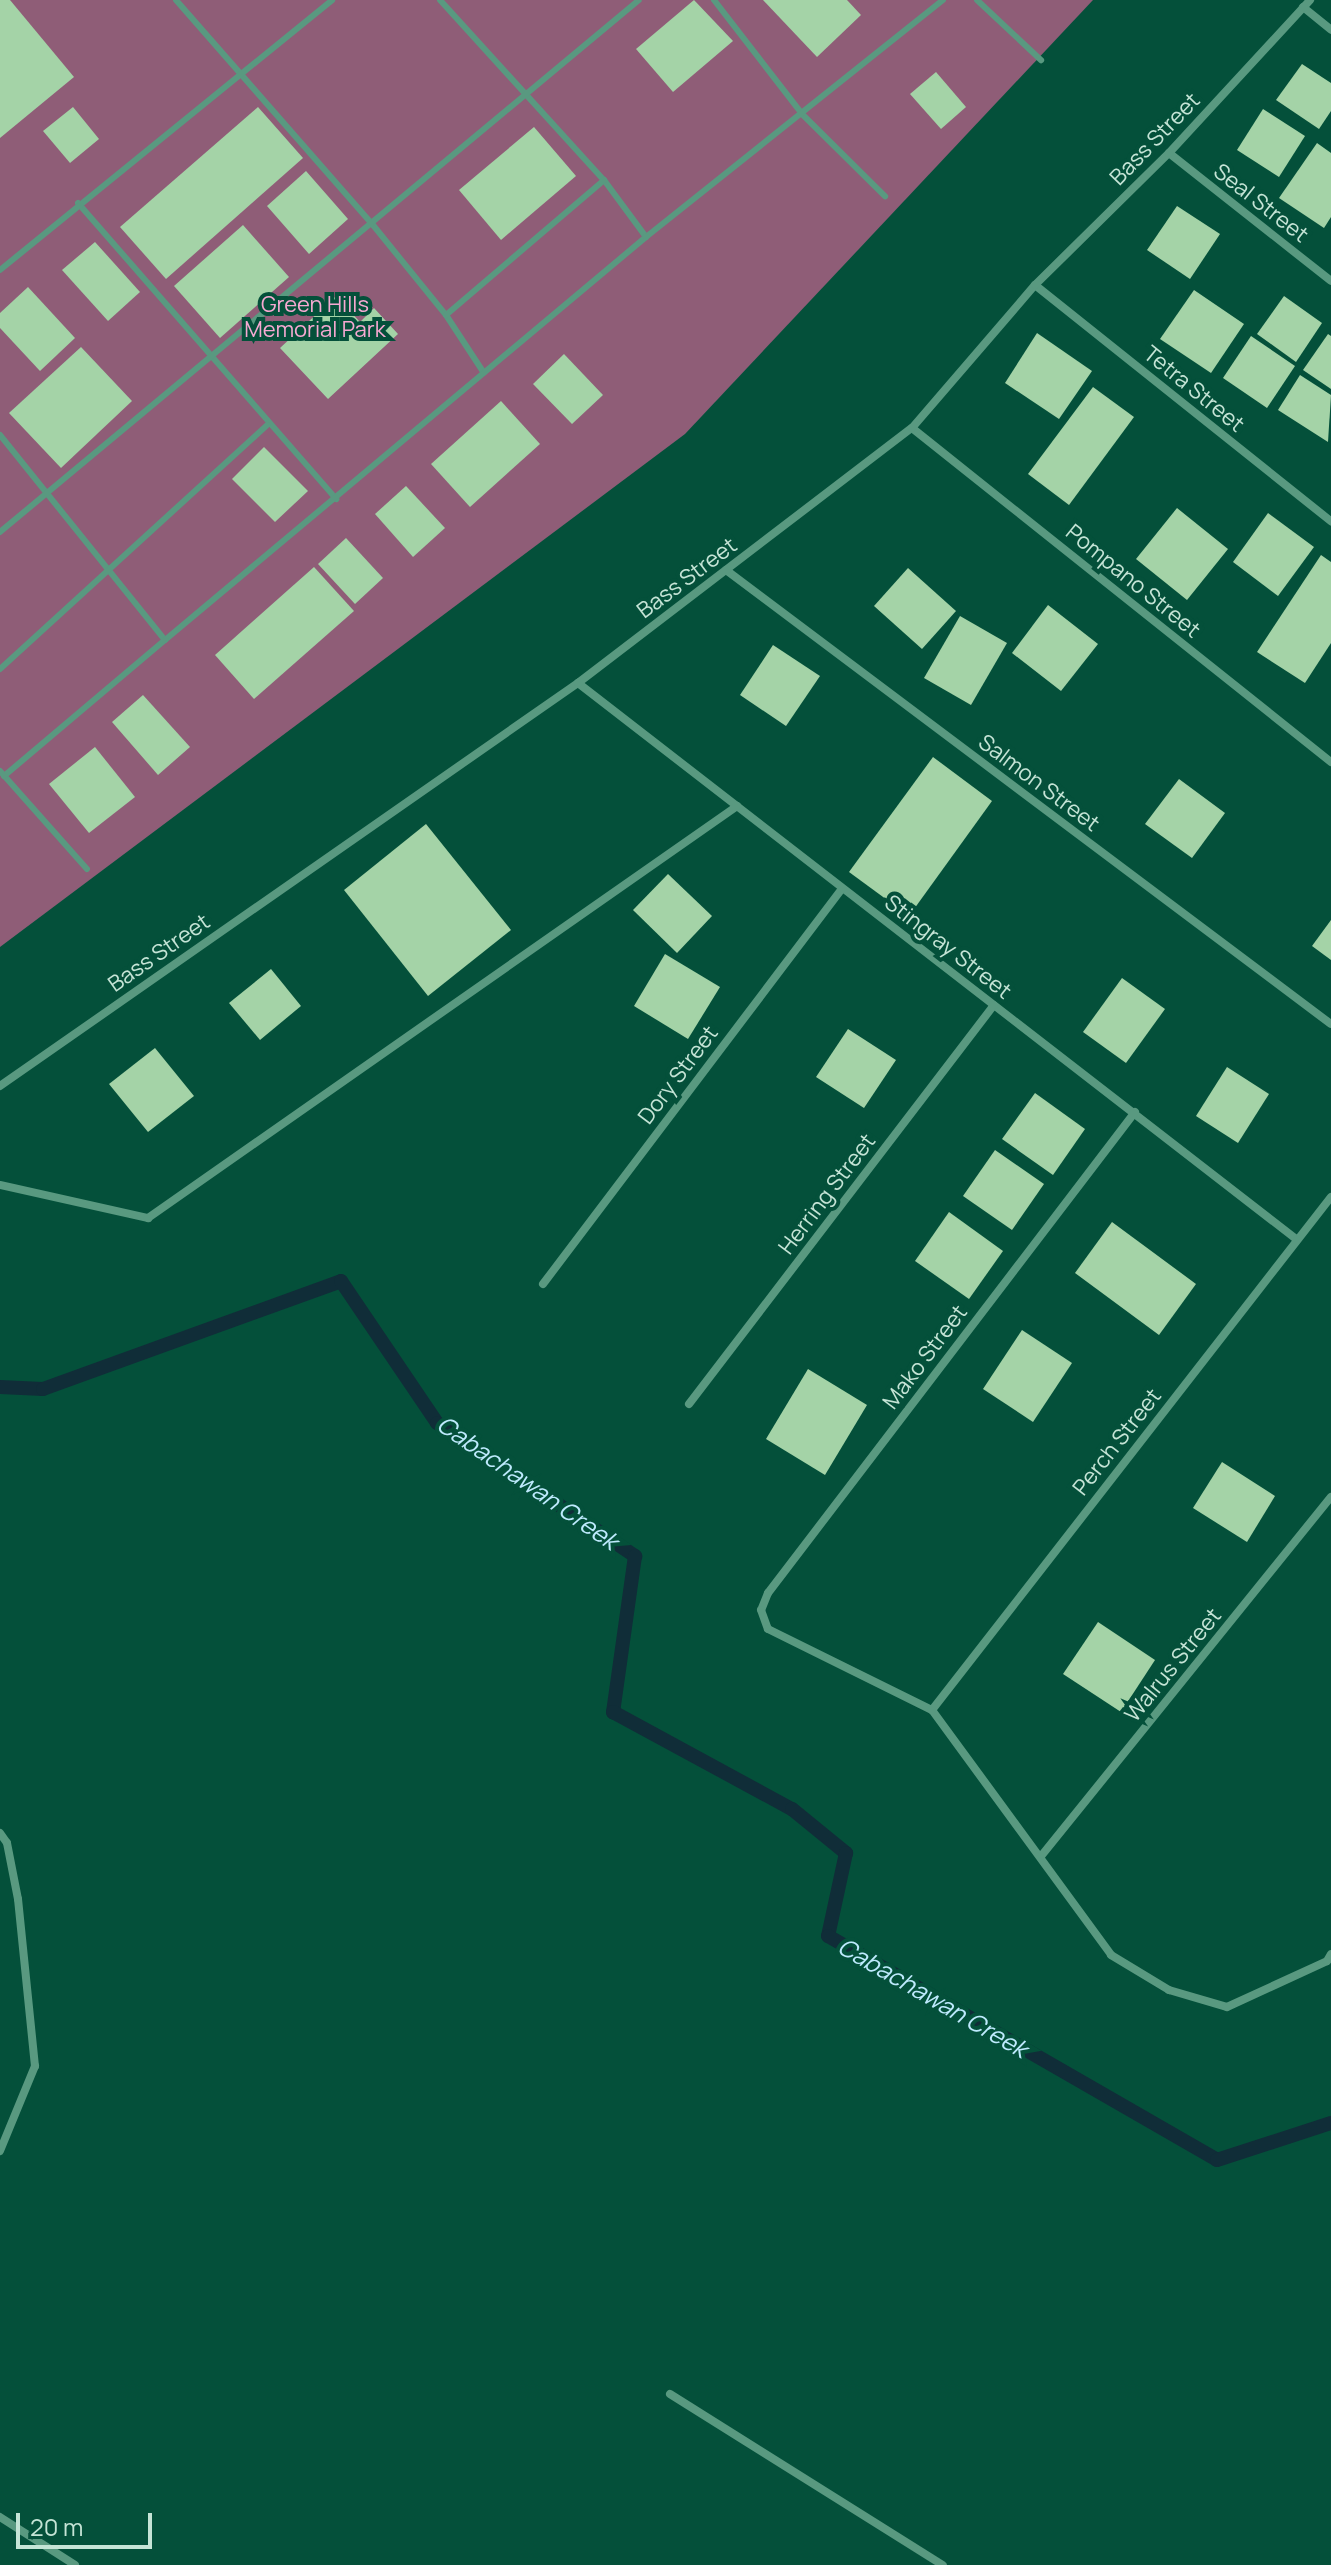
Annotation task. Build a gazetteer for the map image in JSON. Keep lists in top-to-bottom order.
{
  "streets": {
    "street": [
      "Bass Street",
      "Seal Street",
      "Tetra Street",
      "Pompano Street",
      "Salmon Street",
      "Stingray Street",
      "Dory Street",
      "Herring Street",
      "Mako Street",
      "Perch Street",
      "Walrus Street"
    ]
  },
  "crossings": [
    ["Bass Street", "Seal Street"],
    ["Bass Street", "Tetra Street"],
    ["Bass Street", "Pompano Street"],
    ["Bass Street", "Salmon Street"],
    ["Bass Street", "Stingray Street"],
    ["Stingray Street", "Dory Street"],
    ["Stingray Street", "Herring Street"],
    ["Stingray Street", "Mako Street"],
    ["Stingray Street", "Perch Street"],
    ["Mako Street", "Perch Street"]
  ],
  "water": ["Cabachawan Creek"],
  "parks": ["Green Hills Memorial Park"],
  "scale_bar": "20 m"
}
